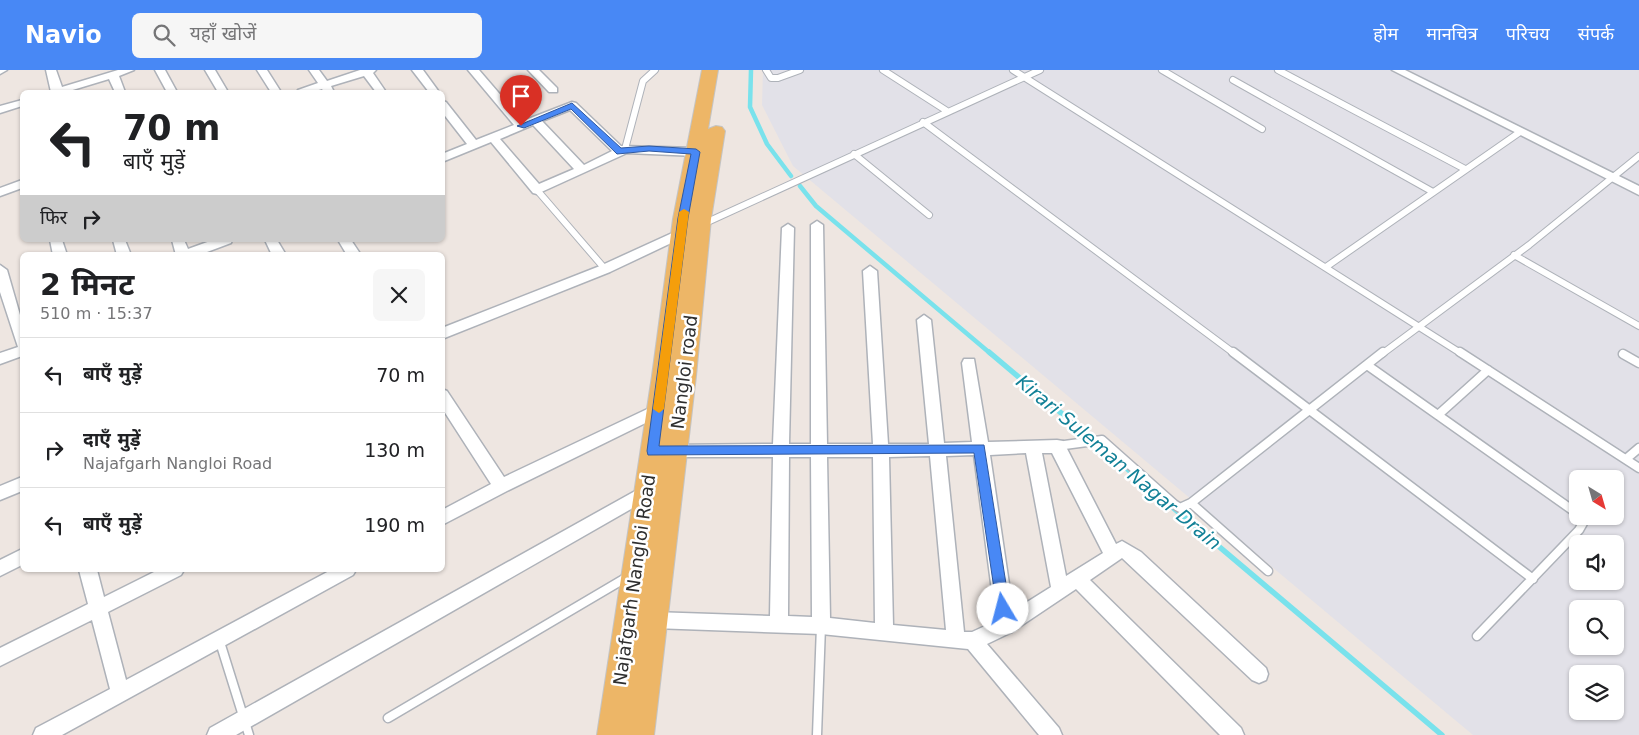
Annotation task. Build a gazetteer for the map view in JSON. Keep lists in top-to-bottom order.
{
  "streets": {
    "main road": ["Nangloi road", "Najafgarh Nangloi Road"]
  },
  "crossings": [
    ["Nangloi road", "Najafgarh Nangloi Road"]
  ],
  "water": ["Kirari Suleman Nagar Drain"],
  "north": "bottom right",
  "page": {
    "header": "Navio",
    "search": "यहाँ खोजें",
    "nav": [
      "होम",
      "मानचित्र",
      "परिचय",
      "संपर्क"
    ],
    "turn": ["70 m", "बाएँ मुड़ें"],
    "then": "फिर",
    "heading": ["2 मिनट", "510 m · 15:37"],
    "list": [
      {
        "name": "बाएँ मुड़ें",
        "value": "70 m"
      },
      {
        "name": "दाएँ मुड़ें",
        "note": "Najafgarh Nangloi Road",
        "value": "130 m"
      },
      {
        "name": "बाएँ मुड़ें",
        "value": "190 m"
      }
    ]
  }
}
